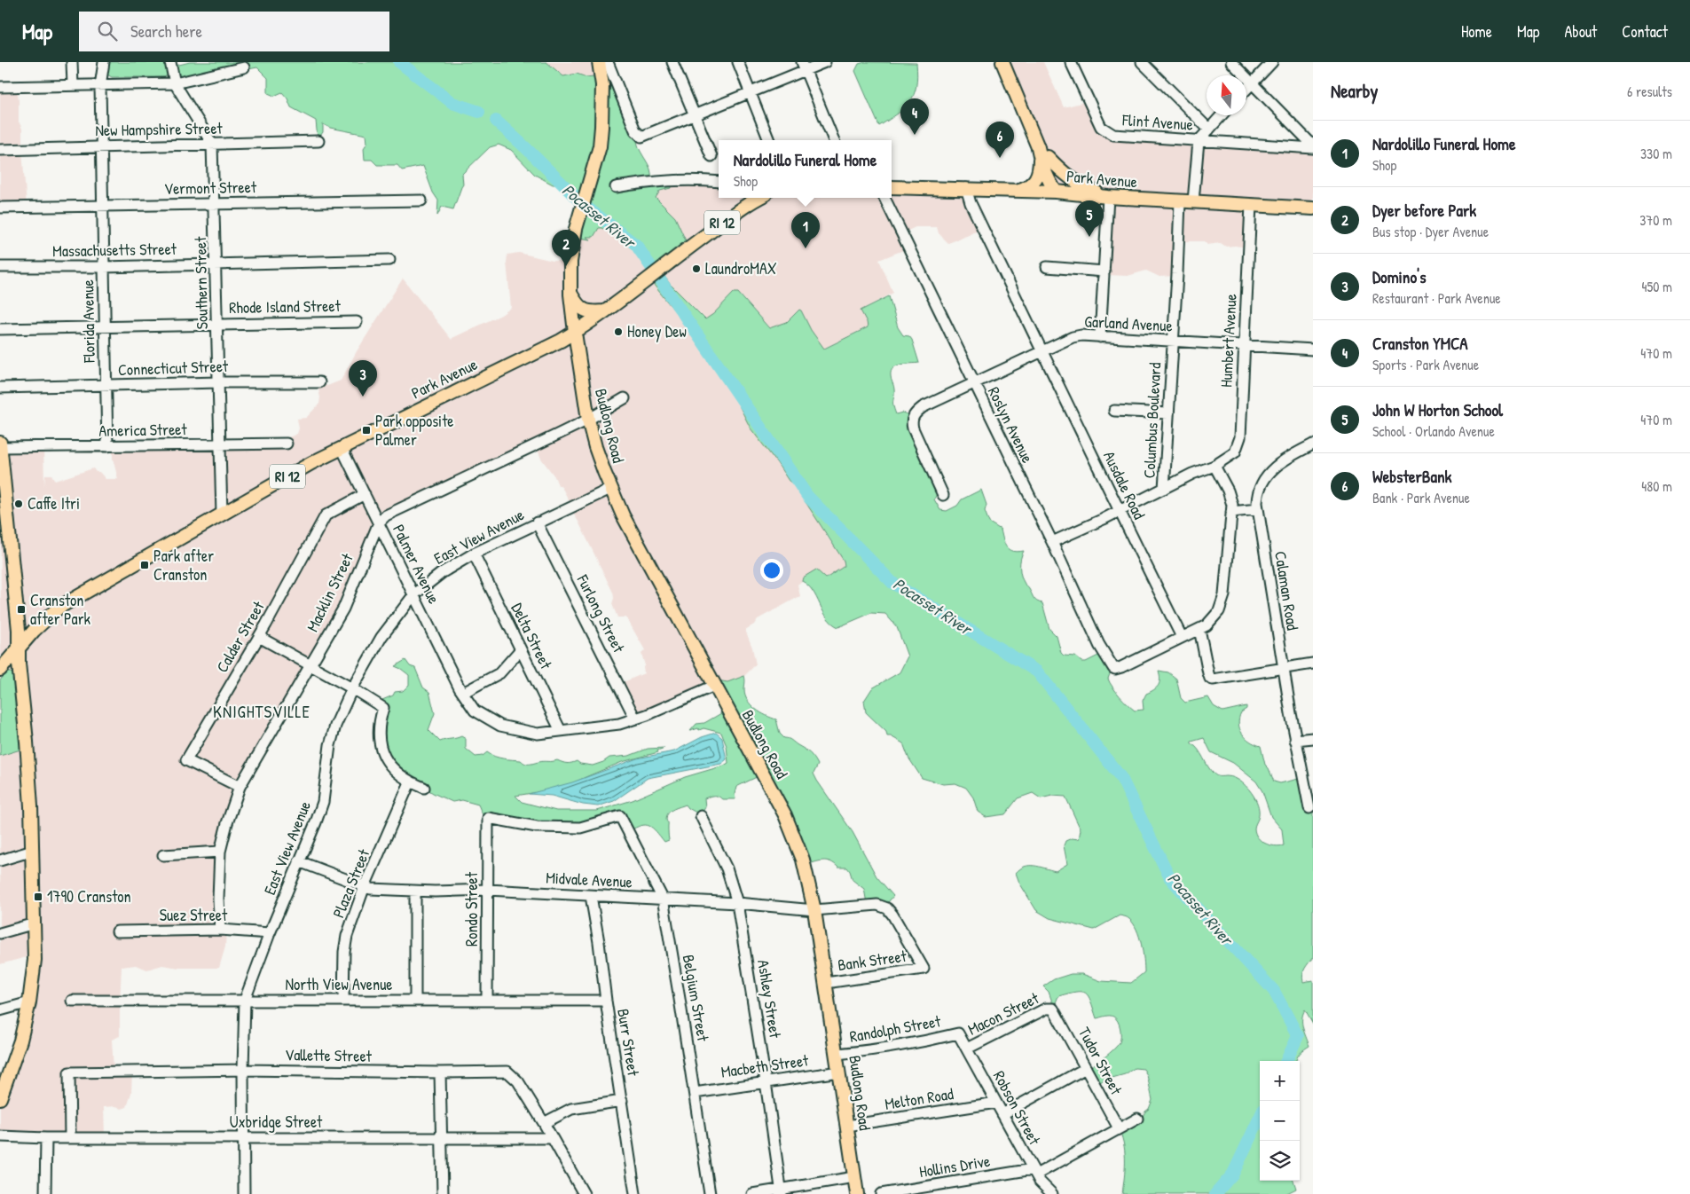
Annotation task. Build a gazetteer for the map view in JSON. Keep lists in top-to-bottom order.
{
  "streets": {
    "main road": ["Park Avenue", "RI 12", "Budlong Road"],
    "street": [
      "Flint Avenue",
      "New Hampshire Street",
      "Vermont Street",
      "Massachusetts Street",
      "Southern Street",
      "Rhode Island Street",
      "Florida Avenue",
      "Garland Avenue",
      "Humbert Avenue",
      "Connecticut Street",
      "Columbus Boulevard",
      "Roslyn Avenue",
      "America Street",
      "Ausdale Road",
      "East View Avenue",
      "Palmer Avenue",
      "Calaman Road",
      "Macklin Street",
      "Furlong Street",
      "Delta Street",
      "Calder Street",
      "Midvale Avenue",
      "Plaza Street",
      "Rondo Street",
      "Suez Street",
      "Bank Street",
      "North View Avenue",
      "Belgium Street",
      "Ashley Street",
      "Macon Street",
      "Randolph Street",
      "Burr Street",
      "Vallette Street",
      "Tudor Street",
      "Macbeth Street",
      "Melton Road",
      "Robson Street",
      "Uxbridge Street",
      "Hollins Drive"
    ]
  },
  "crossings": [
    ["New Hampshire Street", "Southern Street"],
    ["New Hampshire Street", "Florida Avenue"],
    ["Park Avenue", "RI 12"],
    ["Park Avenue", "Southern Street"],
    ["Park Avenue", "Humbert Avenue"],
    ["Park Avenue", "Columbus Boulevard"],
    ["Park Avenue", "Budlong Road"],
    ["Park Avenue", "Ausdale Road"],
    ["Park Avenue", "Palmer Avenue"],
    ["Vermont Street", "Southern Street"],
    ["Vermont Street", "Florida Avenue"],
    ["Massachusetts Street", "Southern Street"],
    ["Massachusetts Street", "Florida Avenue"],
    ["Southern Street", "Rhode Island Street"],
    ["Southern Street", "Connecticut Street"],
    ["Southern Street", "America Street"],
    ["Rhode Island Street", "Florida Avenue"],
    ["Florida Avenue", "Connecticut Street"],
    ["Florida Avenue", "America Street"],
    ["Garland Avenue", "Humbert Avenue"],
    ["Garland Avenue", "Columbus Boulevard"],
    ["Garland Avenue", "Roslyn Avenue"],
    ["Garland Avenue", "Ausdale Road"],
    ["Humbert Avenue", "Columbus Boulevard"],
    ["Roslyn Avenue", "Ausdale Road"],
    ["Budlong Road", "East View Avenue"],
    ["Budlong Road", "Palmer Avenue"],
    ["Budlong Road", "Midvale Avenue"],
    ["Budlong Road", "Bank Street"],
    ["Budlong Road", "Randolph Street"],
    ["Budlong Road", "Macbeth Street"],
    ["Budlong Road", "Melton Road"],
    ["East View Avenue", "Palmer Avenue"],
    ["East View Avenue", "Furlong Street"],
    ["East View Avenue", "Delta Street"],
    ["East View Avenue", "Midvale Avenue"],
    ["East View Avenue", "Suez Street"],
    ["East View Avenue", "North View Avenue"],
    ["East View Avenue", "Vallette Street"],
    ["East View Avenue", "Uxbridge Street"],
    ["Palmer Avenue", "Macklin Street"],
    ["Palmer Avenue", "Furlong Street"],
    ["Palmer Avenue", "Delta Street"],
    ["Palmer Avenue", "Calder Street"],
    ["Macklin Street", "Calder Street"],
    ["Macklin Street", "Suez Street"],
    ["Midvale Avenue", "Plaza Street"],
    ["Midvale Avenue", "Rondo Street"],
    ["Midvale Avenue", "Bank Street"],
    ["Midvale Avenue", "Belgium Street"],
    ["Midvale Avenue", "Ashley Street"],
    ["Midvale Avenue", "Burr Street"],
    ["Plaza Street", "North View Avenue"],
    ["Rondo Street", "North View Avenue"],
    ["Rondo Street", "Belgium Street"],
    ["North View Avenue", "Burr Street"],
    ["Belgium Street", "Macbeth Street"],
    ["Ashley Street", "Macbeth Street"],
    ["Macon Street", "Tudor Street"],
    ["Macon Street", "Robson Street"],
    ["Randolph Street", "Robson Street"],
    ["Vallette Street", "Uxbridge Street"],
    ["Tudor Street", "Hollins Drive"],
    ["Melton Road", "Robson Street"],
    ["Robson Street", "Hollins Drive"]
  ],
  "districts": ["KNIGHTSVILLE"],
  "water": ["Pocasset River"],
  "places": {
    "other": ["LaundroMAX", "Honey Dew", "Caffe Itri"],
    "transit": [
      "Park opposite Palmer",
      "Park after Cranston",
      "Cranston after Park",
      "1790 Cranston"
    ]
  },
  "north": "top",
  "page": {
    "header": "Map",
    "search": "Search here",
    "nav": [
      "Home",
      "Map",
      "About",
      "Contact"
    ],
    "heading": ["Nearby", "6 results"],
    "pins": [
      "4",
      "6",
      "5",
      "1",
      "2",
      "3"
    ],
    "list": [
      {
        "mark": "1",
        "name": "Nardolillo Funeral Home",
        "note": "Shop",
        "value": "330 m"
      },
      {
        "mark": "2",
        "name": "Dyer before Park",
        "note": "Bus stop · Dyer Avenue",
        "value": "370 m"
      },
      {
        "mark": "3",
        "name": "Domino's",
        "note": "Restaurant · Park Avenue",
        "value": "450 m"
      },
      {
        "mark": "4",
        "name": "Cranston YMCA",
        "note": "Sports · Park Avenue",
        "value": "470 m"
      },
      {
        "mark": "5",
        "name": "John W Horton School",
        "note": "School · Orlando Avenue",
        "value": "470 m"
      },
      {
        "mark": "6",
        "name": "WebsterBank",
        "note": "Bank · Park Avenue",
        "value": "480 m"
      }
    ],
    "popup": ["Nardolillo Funeral Home", "Shop"],
    "map_buttons": ["+", "−"]
  }
}
